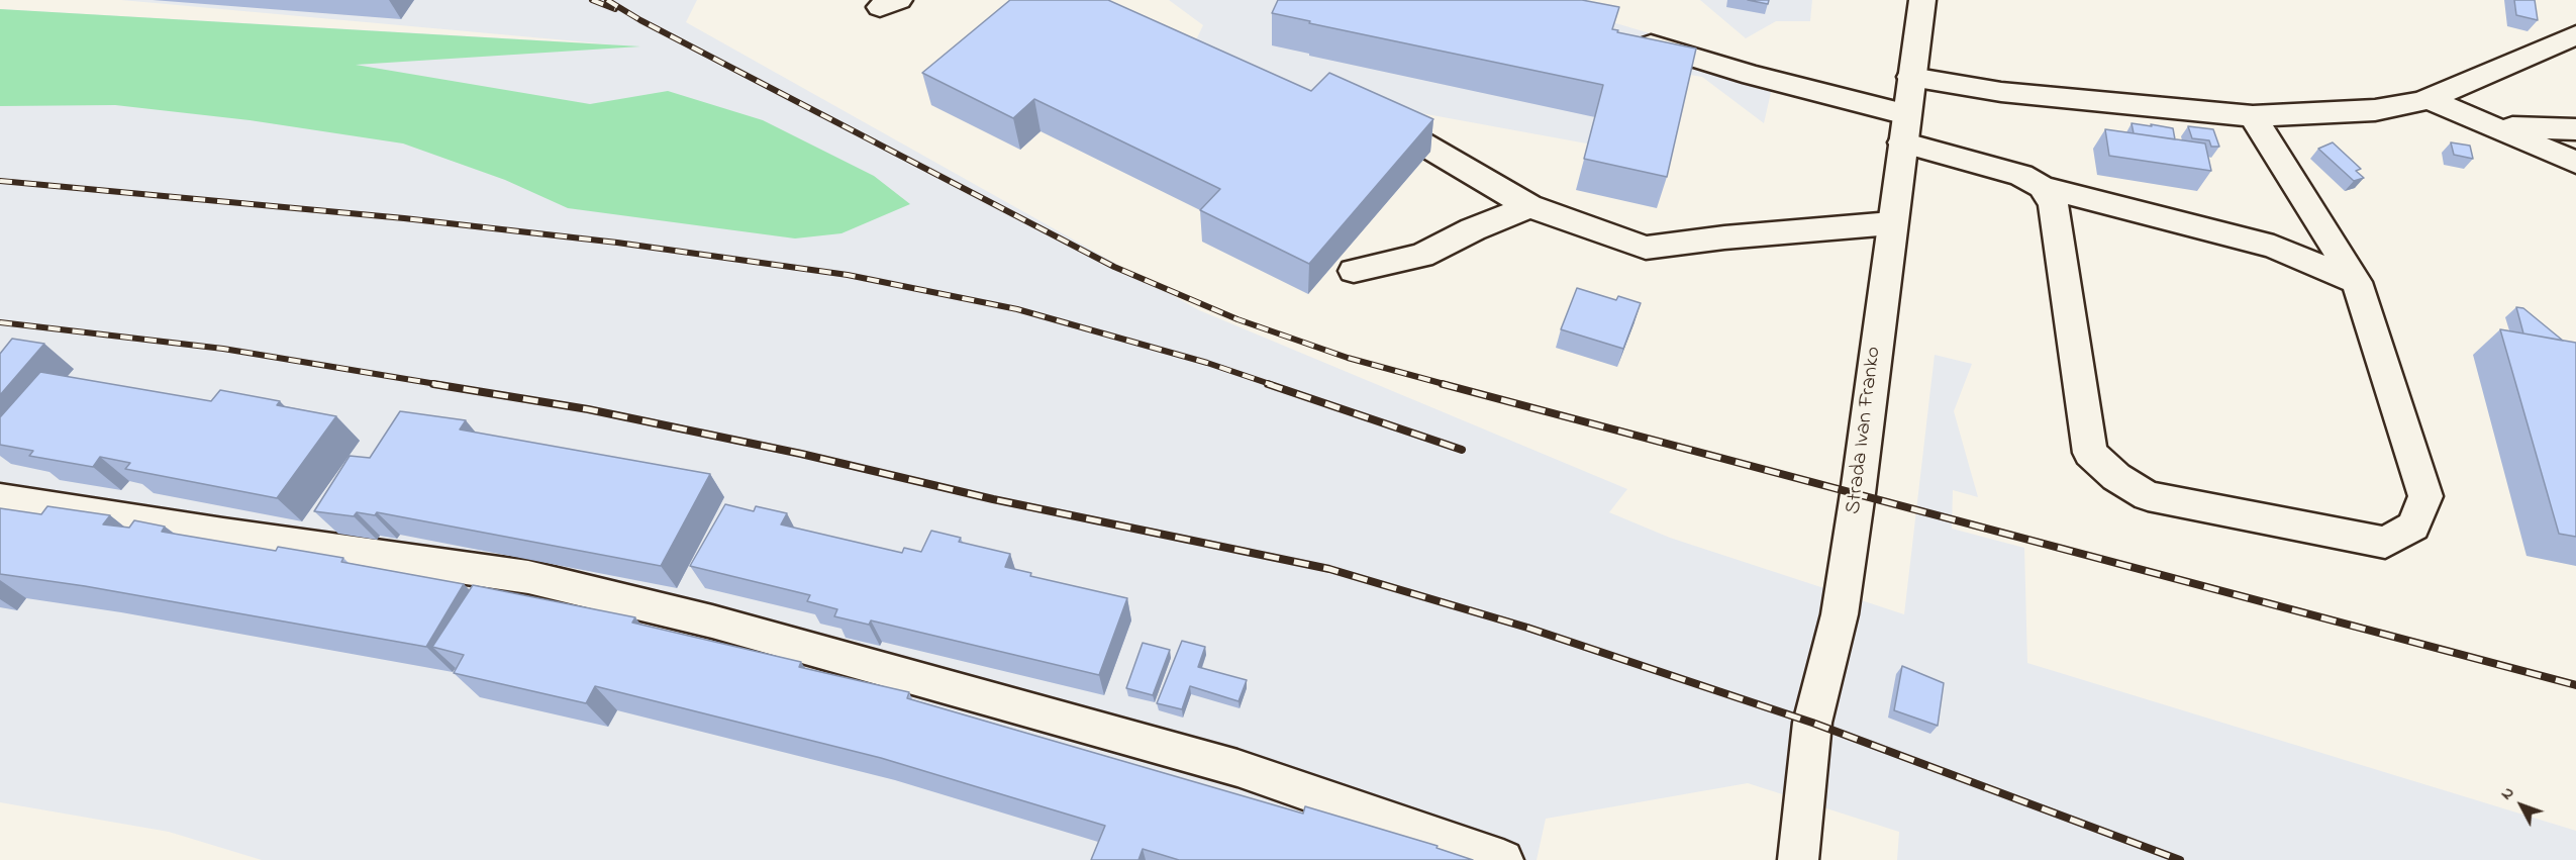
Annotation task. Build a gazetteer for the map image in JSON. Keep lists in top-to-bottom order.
{
  "streets": {
    "main road": ["Strada Ivan Franko"]
  },
  "north": "top left"
}
